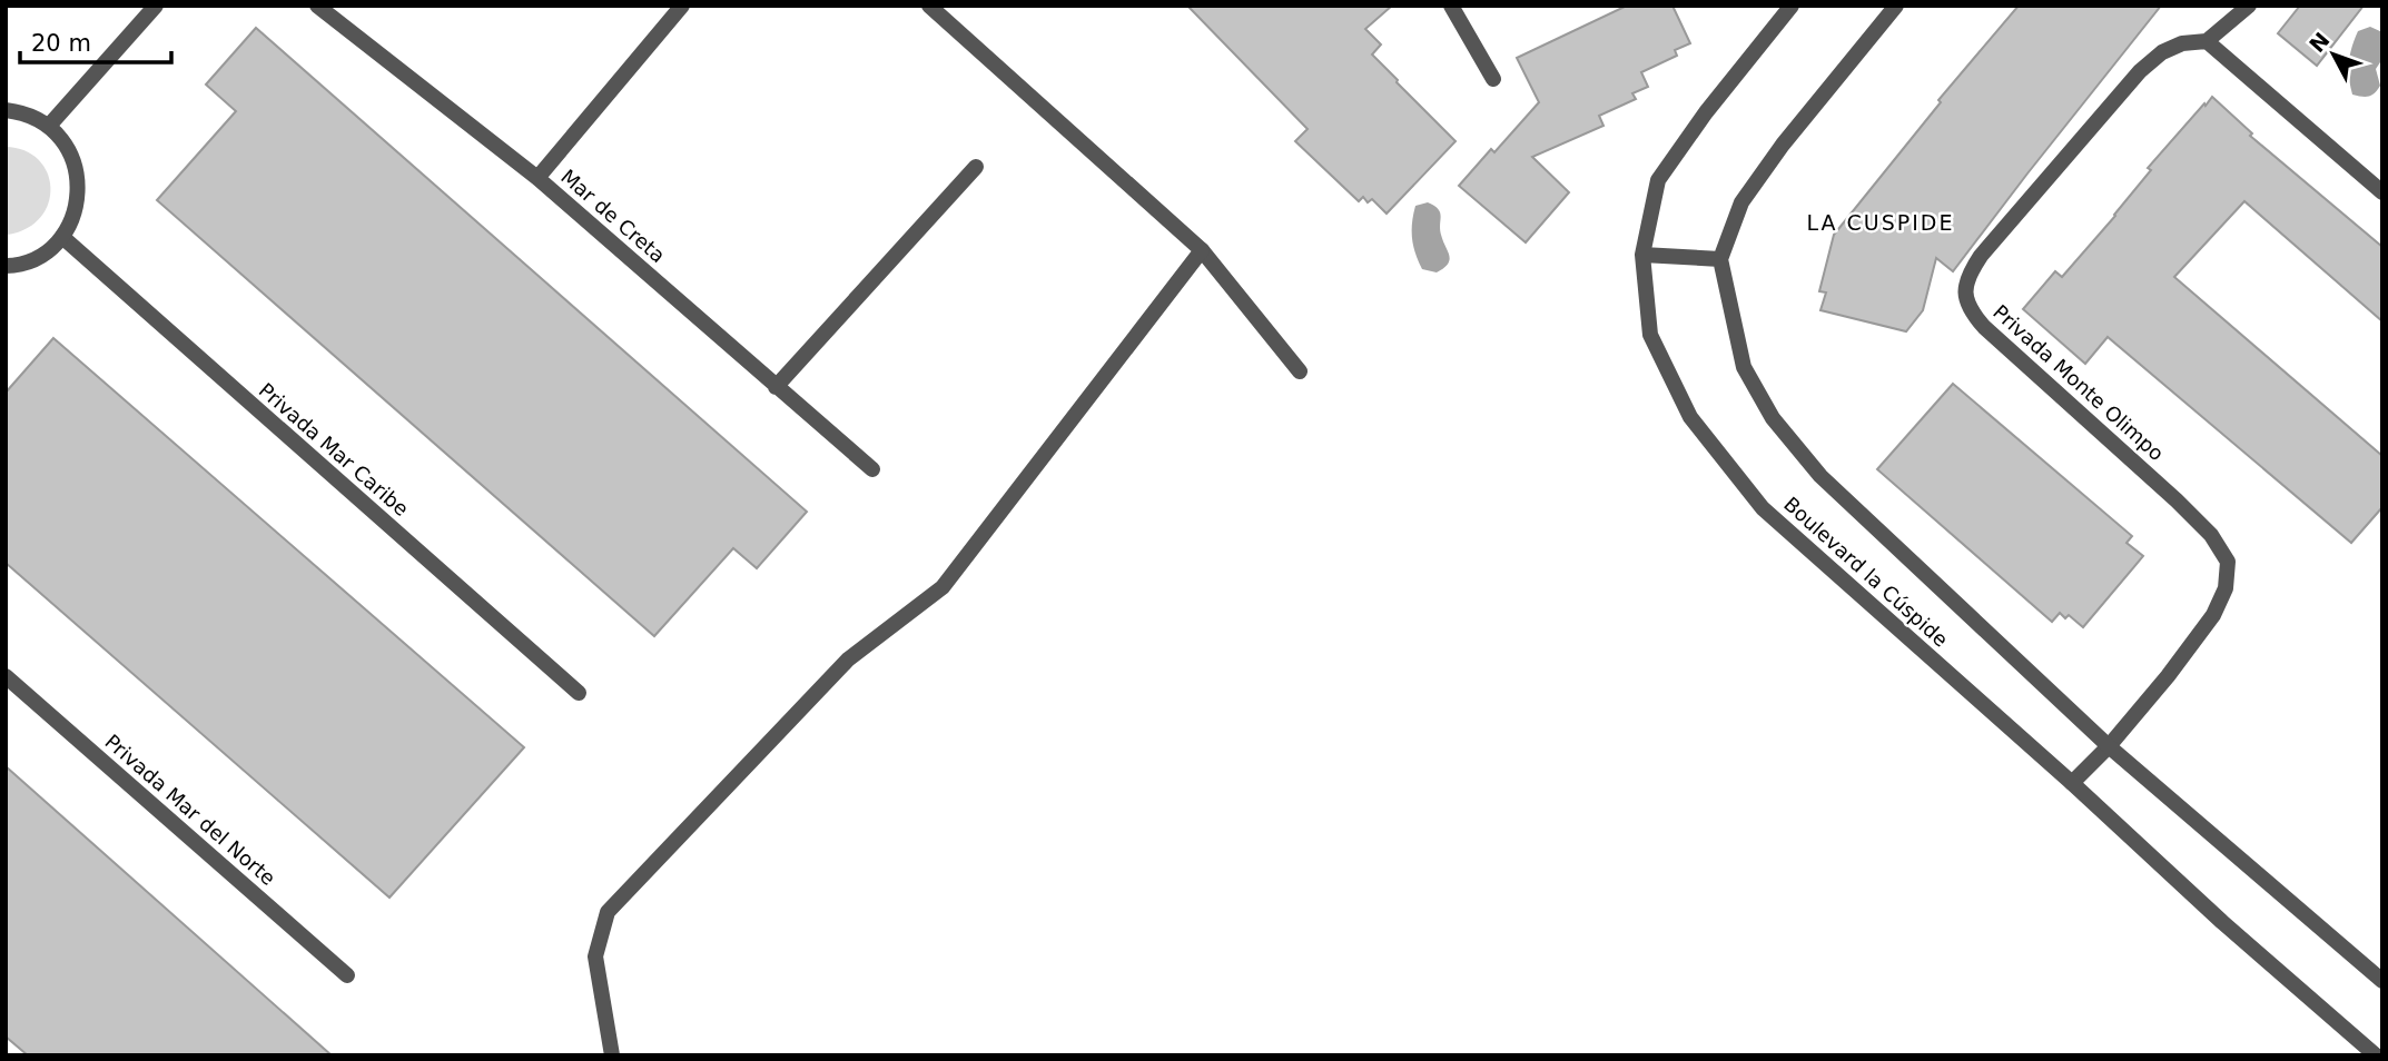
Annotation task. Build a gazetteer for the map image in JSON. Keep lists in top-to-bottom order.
{
  "streets": {
    "street": [
      "Mar de Creta",
      "Privada Monte Olimpo",
      "Privada Mar Caribe",
      "Boulevard la Cúspide",
      "Privada Mar del Norte"
    ]
  },
  "crossings": [
    ["Privada Monte Olimpo", "Boulevard la Cúspide"]
  ],
  "districts": ["LA CUSPIDE"],
  "scale_bar": "20 m",
  "north": "top left"
}
